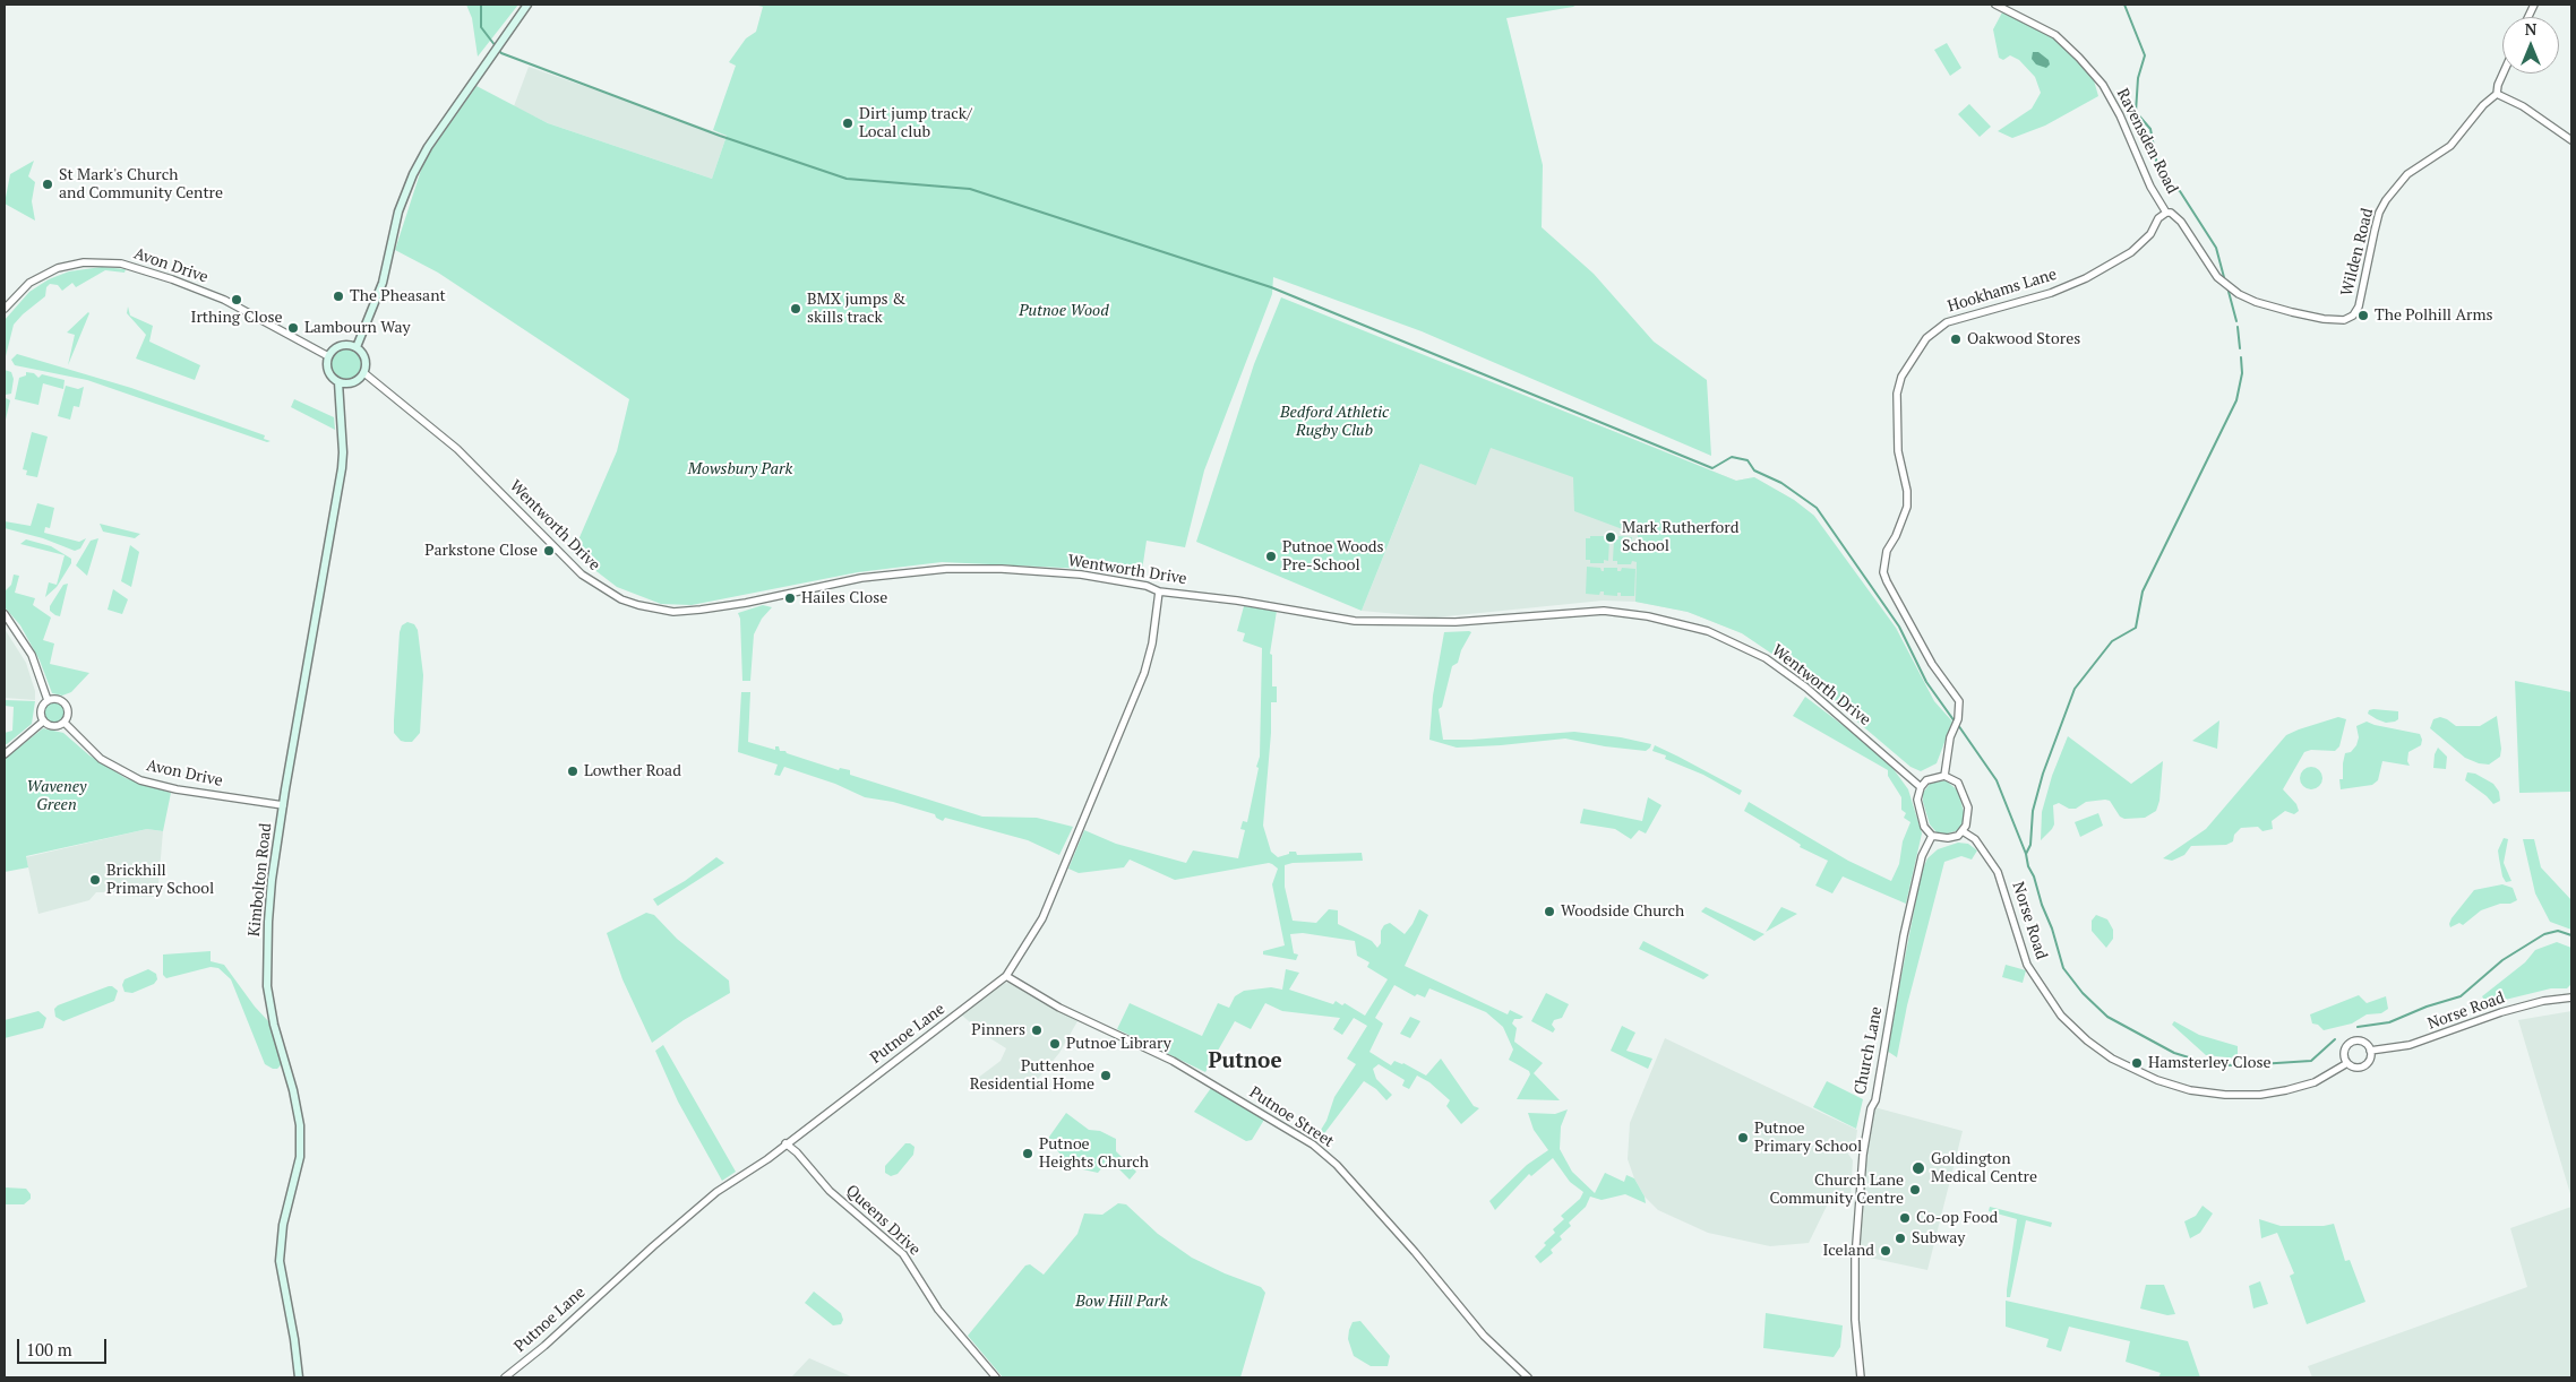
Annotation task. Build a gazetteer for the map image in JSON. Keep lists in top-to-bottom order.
{
  "streets": {
    "main road": ["Kimbolton Road"],
    "street": [
      "Ravensden Road",
      "Wilden Road",
      "Avon Drive",
      "Hookhams Lane",
      "Wentworth Drive",
      "Norse Road",
      "Putnoe Lane",
      "Church Lane",
      "Putnoe Street",
      "Queens Drive"
    ]
  },
  "crossings": [
    ["Ravensden Road", "Wilden Road"],
    ["Ravensden Road", "Hookhams Lane"],
    ["Wilden Road", "Hookhams Lane"],
    ["Avon Drive", "Wentworth Drive"],
    ["Avon Drive", "Kimbolton Road"],
    ["Hookhams Lane", "Wentworth Drive"],
    ["Hookhams Lane", "Norse Road"],
    ["Hookhams Lane", "Church Lane"],
    ["Wentworth Drive", "Kimbolton Road"],
    ["Wentworth Drive", "Norse Road"],
    ["Wentworth Drive", "Putnoe Lane"],
    ["Wentworth Drive", "Church Lane"],
    ["Norse Road", "Church Lane"],
    ["Putnoe Lane", "Putnoe Street"],
    ["Putnoe Lane", "Queens Drive"]
  ],
  "districts": ["Putnoe"],
  "parks": [
    "Putnoe Wood",
    "Bedford Athletic Rugby Club",
    "Mowsbury Park",
    "Waveney Green",
    "Bow Hill Park"
  ],
  "places": [
    "Dirt jump track/ Local club",
    "St Mark's Church and Community Centre",
    "The Pheasant",
    "Irthing Close",
    "BMX jumps & skills track",
    "The Polhill Arms",
    "Lambourn Way",
    "Oakwood Stores",
    "Mark Rutherford School",
    "Parkstone Close",
    "Putnoe Woods Pre-School",
    "Hailes Close",
    "Lowther Road",
    "Brickhill Primary School",
    "Woodside Church",
    "Pinners",
    "Putnoe Library",
    "Hamsterley Close",
    "Puttenhoe Residential Home",
    "Putnoe Primary School",
    "Putnoe Heights Church",
    "Goldington Medical Centre",
    "Church Lane Community Centre",
    "Co-op Food",
    "Subway",
    "Iceland"
  ],
  "scale_bar": "100 m",
  "north": "top"
}
